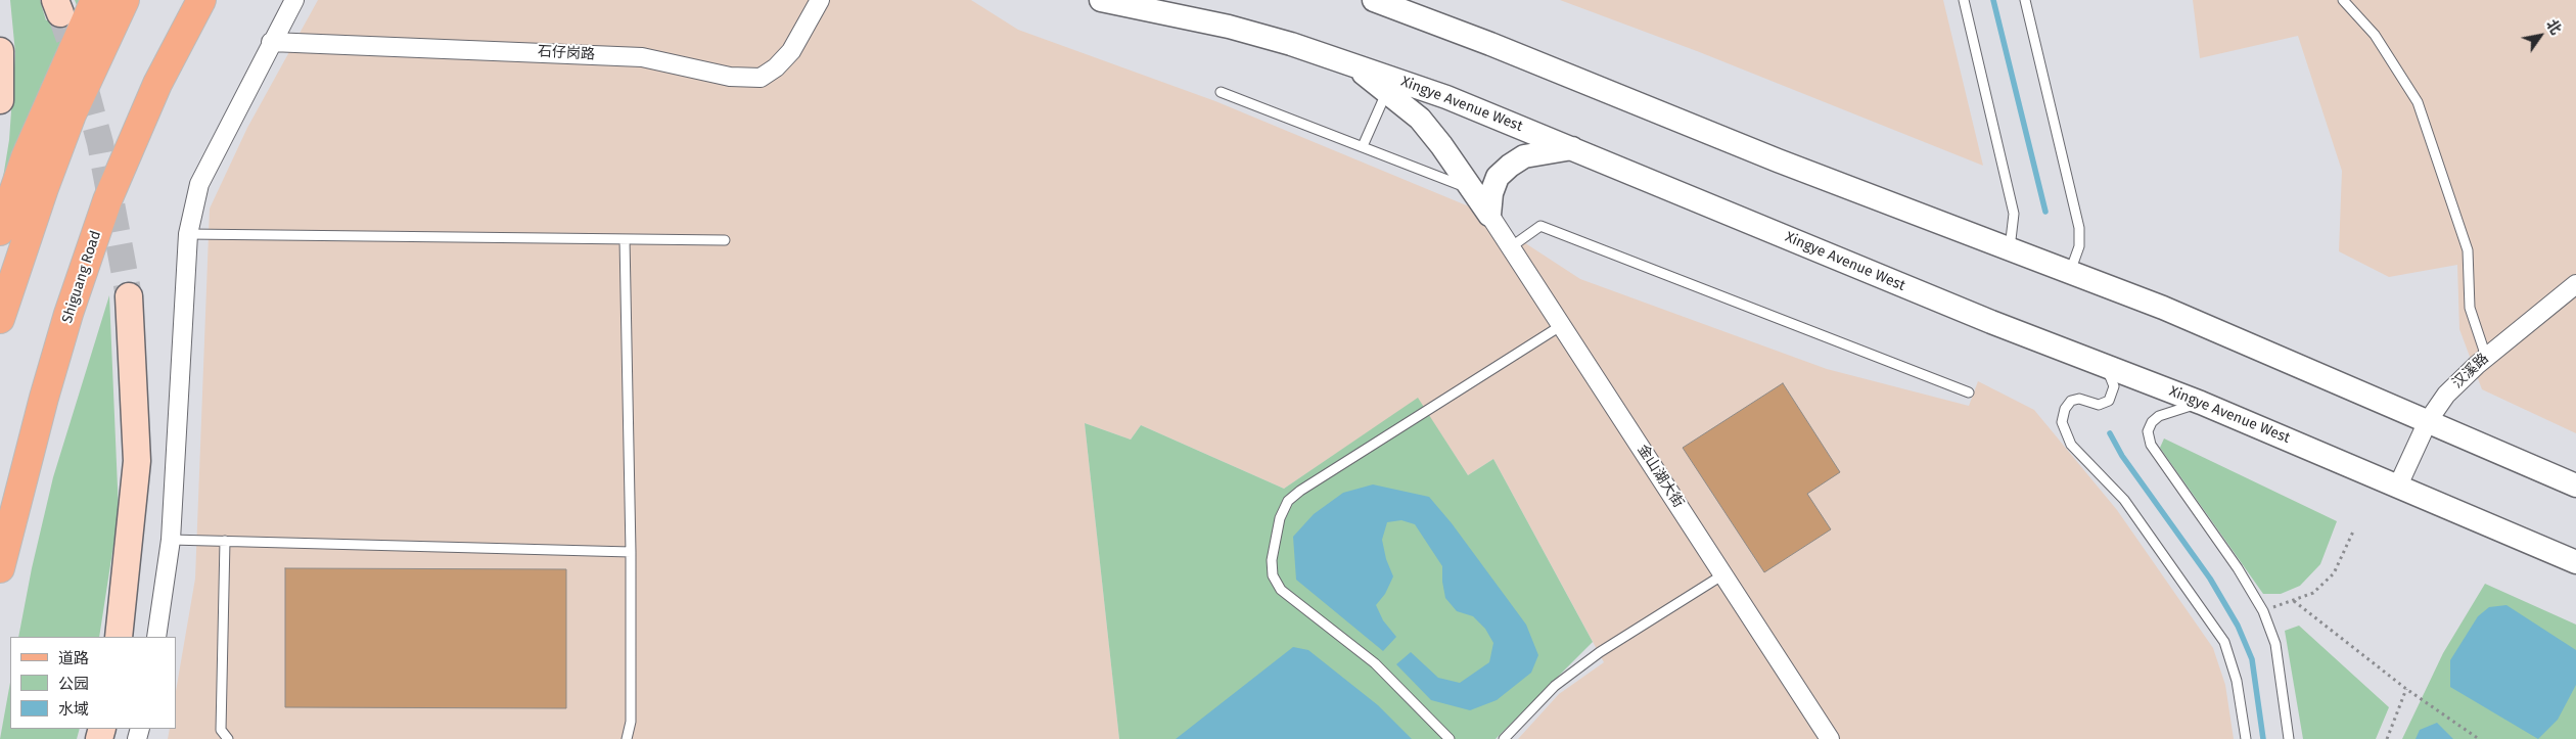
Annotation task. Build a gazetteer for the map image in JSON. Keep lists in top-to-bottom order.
{
  "streets": {
    "main road": ["Shiguang Road"],
    "street": [
      "石仔岗路",
      "Xingye Avenue West",
      "汉溪路",
      "金山湖大街"
    ]
  },
  "crossings": [
    ["Xingye Avenue West", "汉溪路"]
  ],
  "legend": ["道路", "公园", "水域"],
  "north": "top right"
}
